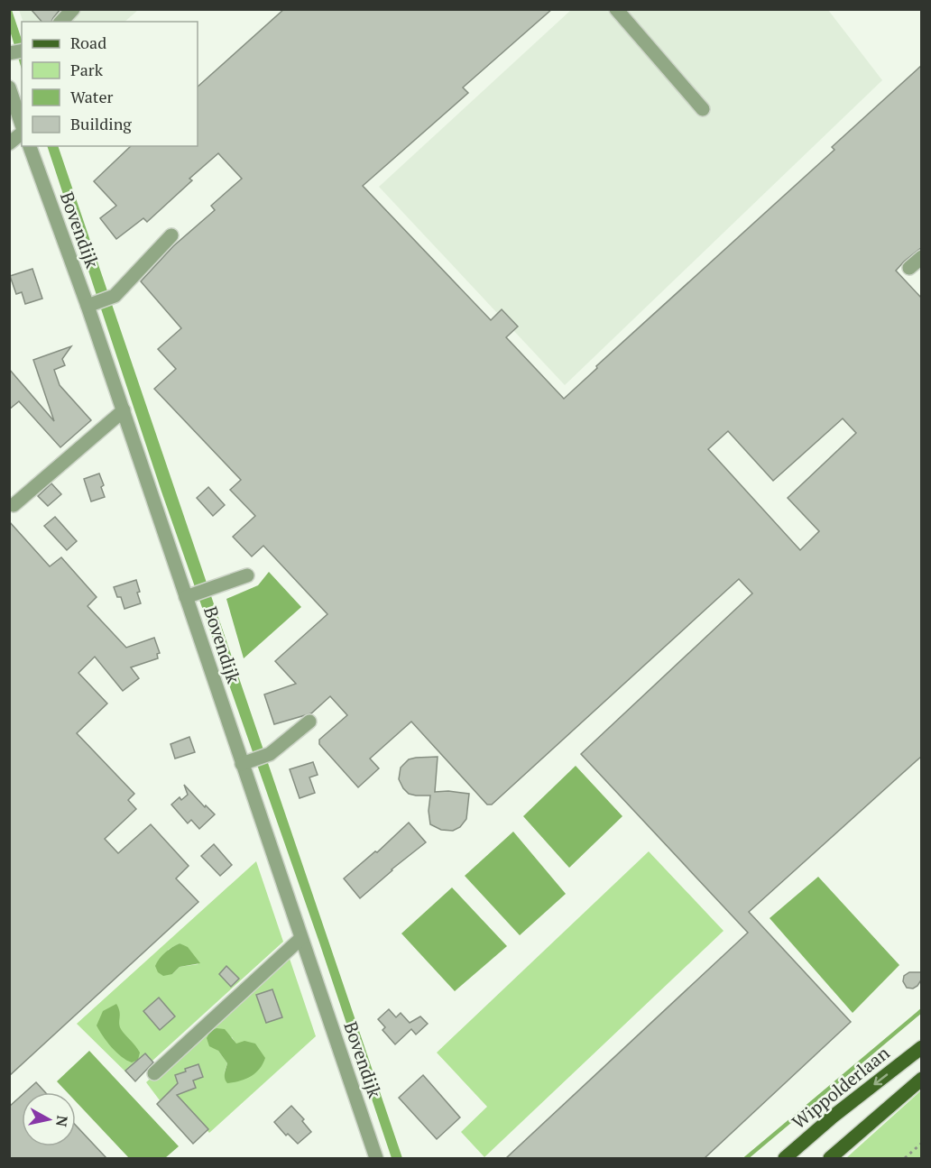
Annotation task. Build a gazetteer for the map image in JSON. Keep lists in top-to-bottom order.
{
  "streets": {
    "main road": ["Wippolderlaan"],
    "street": ["Bovendijk"]
  },
  "legend": [
    "Road",
    "Park",
    "Water",
    "Building"
  ],
  "north": "right"
}
